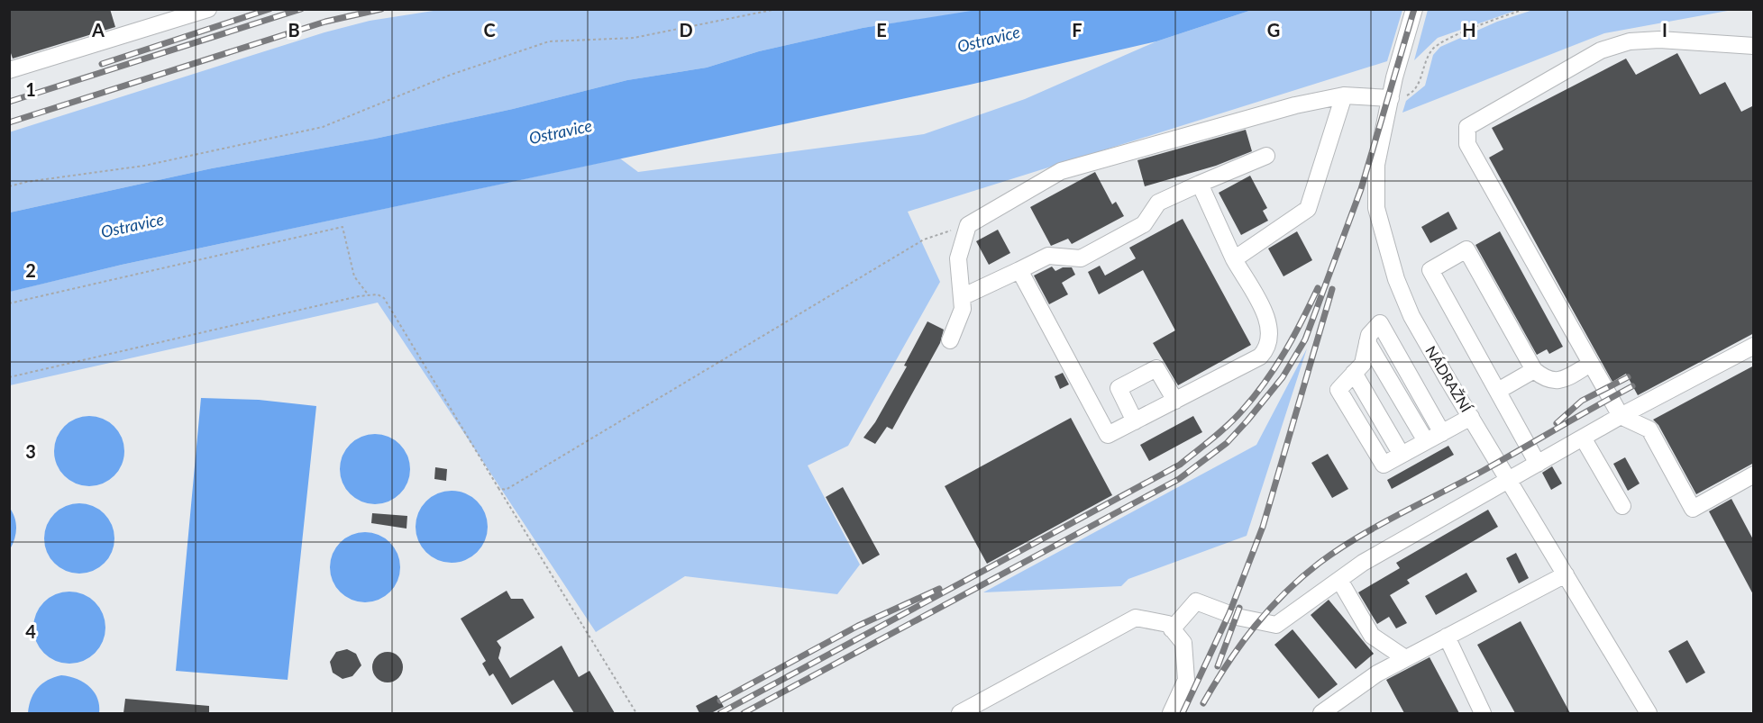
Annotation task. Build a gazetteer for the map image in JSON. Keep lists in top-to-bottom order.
{
  "streets": {
    "street": ["NÁDRAŽNÍ"]
  },
  "water": ["Ostravice"],
  "grid": {
    "columns": [
      "A",
      "B",
      "C",
      "D",
      "E",
      "F",
      "G",
      "H",
      "I"
    ],
    "rows": [
      "1",
      "2",
      "3",
      "4"
    ]
  }
}
